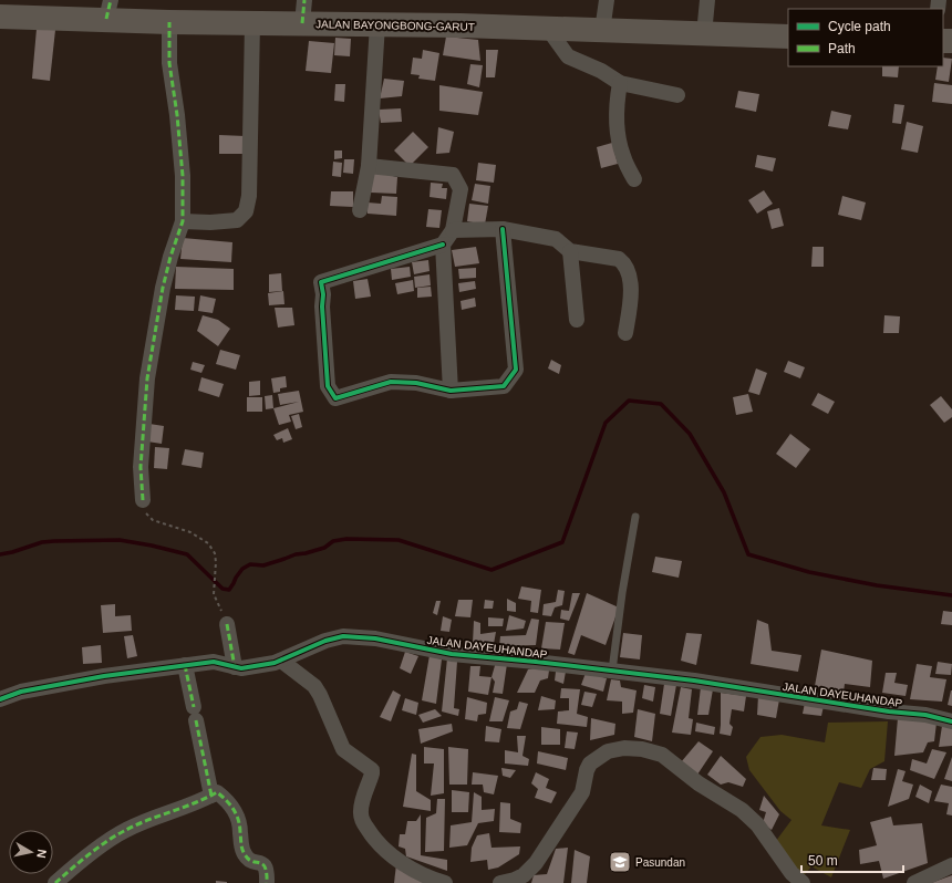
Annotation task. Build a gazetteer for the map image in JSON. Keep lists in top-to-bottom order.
{
  "streets": {
    "main road": ["JALAN BAYONGBONG-GARUT"],
    "street": ["JALAN DAYEUHANDAP"]
  },
  "places": {
    "school or university": ["Pasundan"]
  },
  "legend": ["Cycle path", "Path"],
  "scale_bar": "50 m",
  "north": "right"
}
